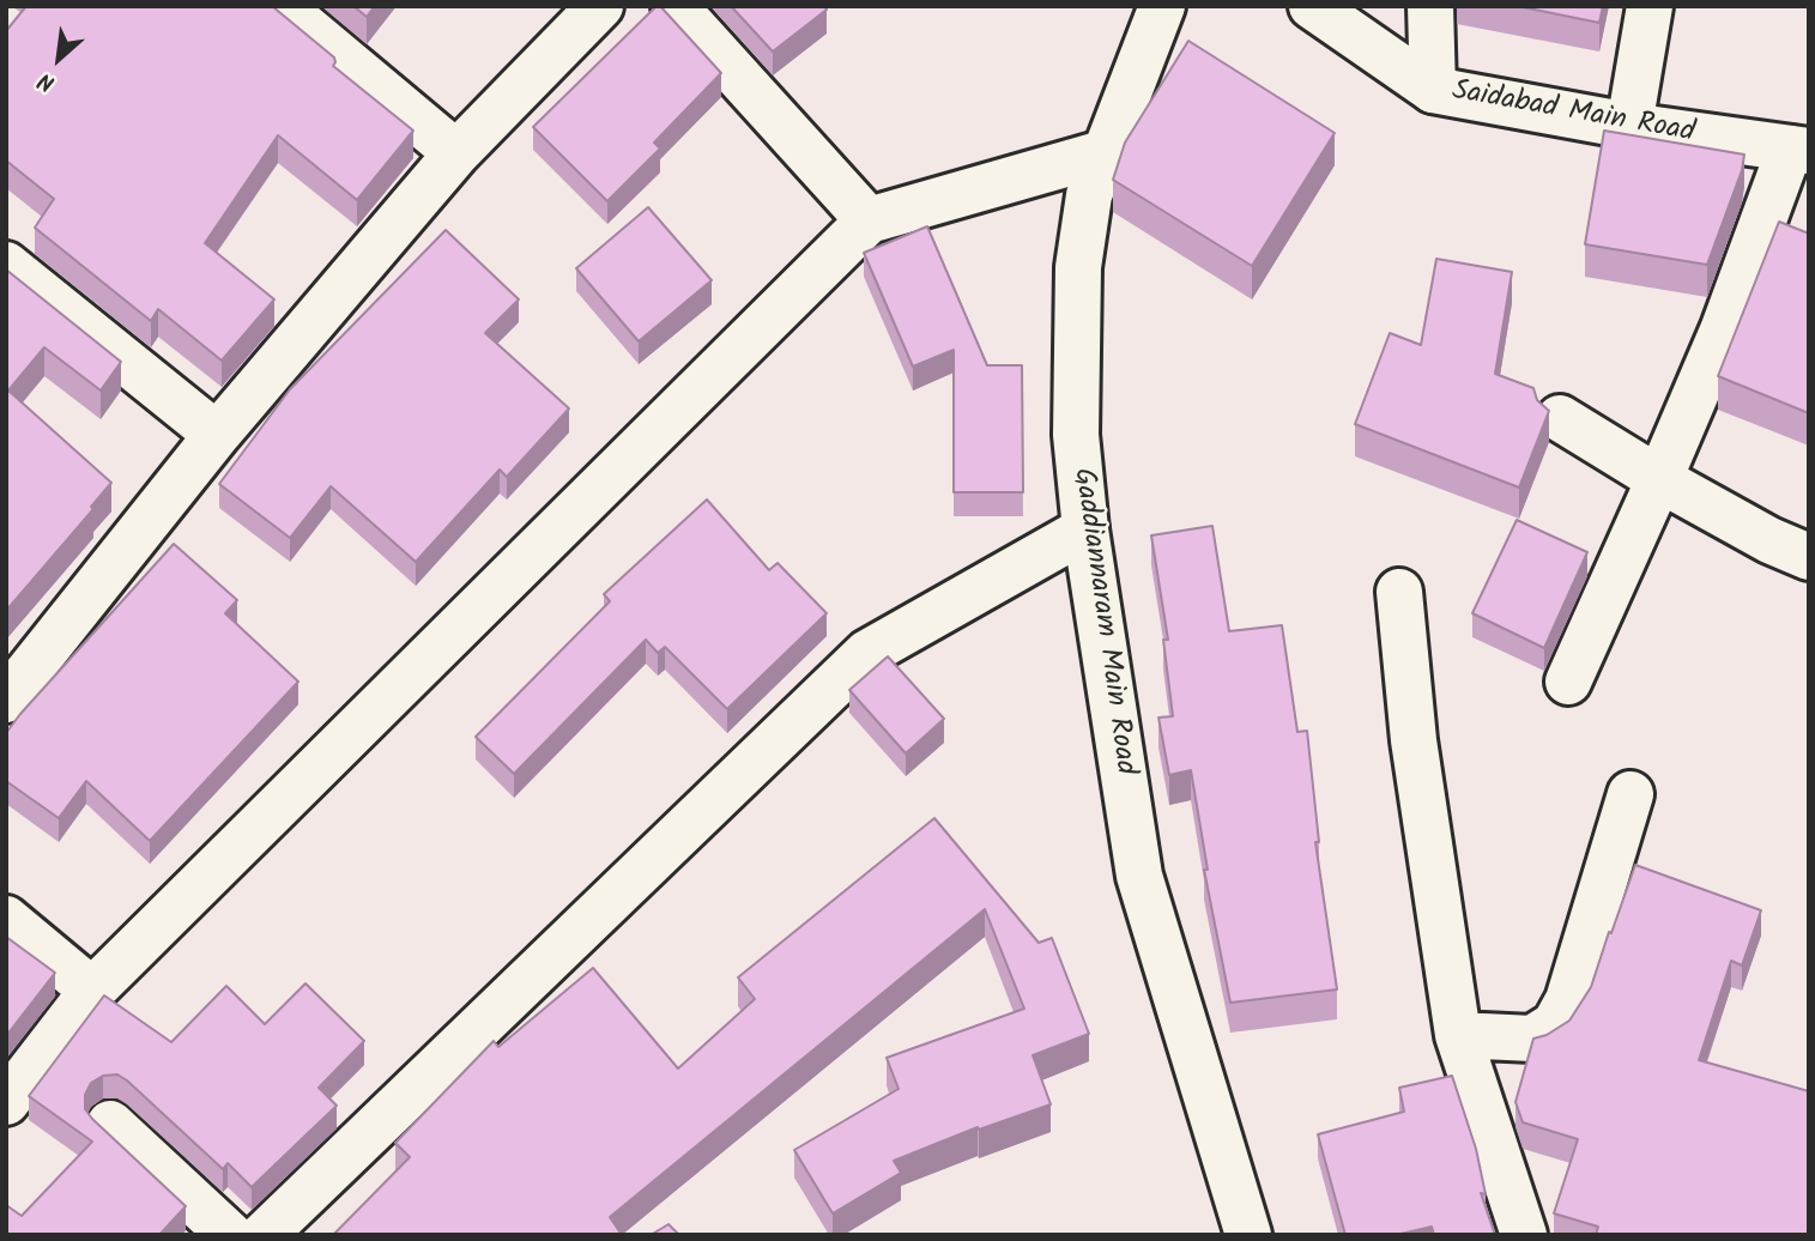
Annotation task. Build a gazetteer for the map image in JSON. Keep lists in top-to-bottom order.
{
  "streets": {
    "street": ["Saidabad Main Road", "Gaddiannaram Main Road"]
  },
  "north": "bottom left"
}
